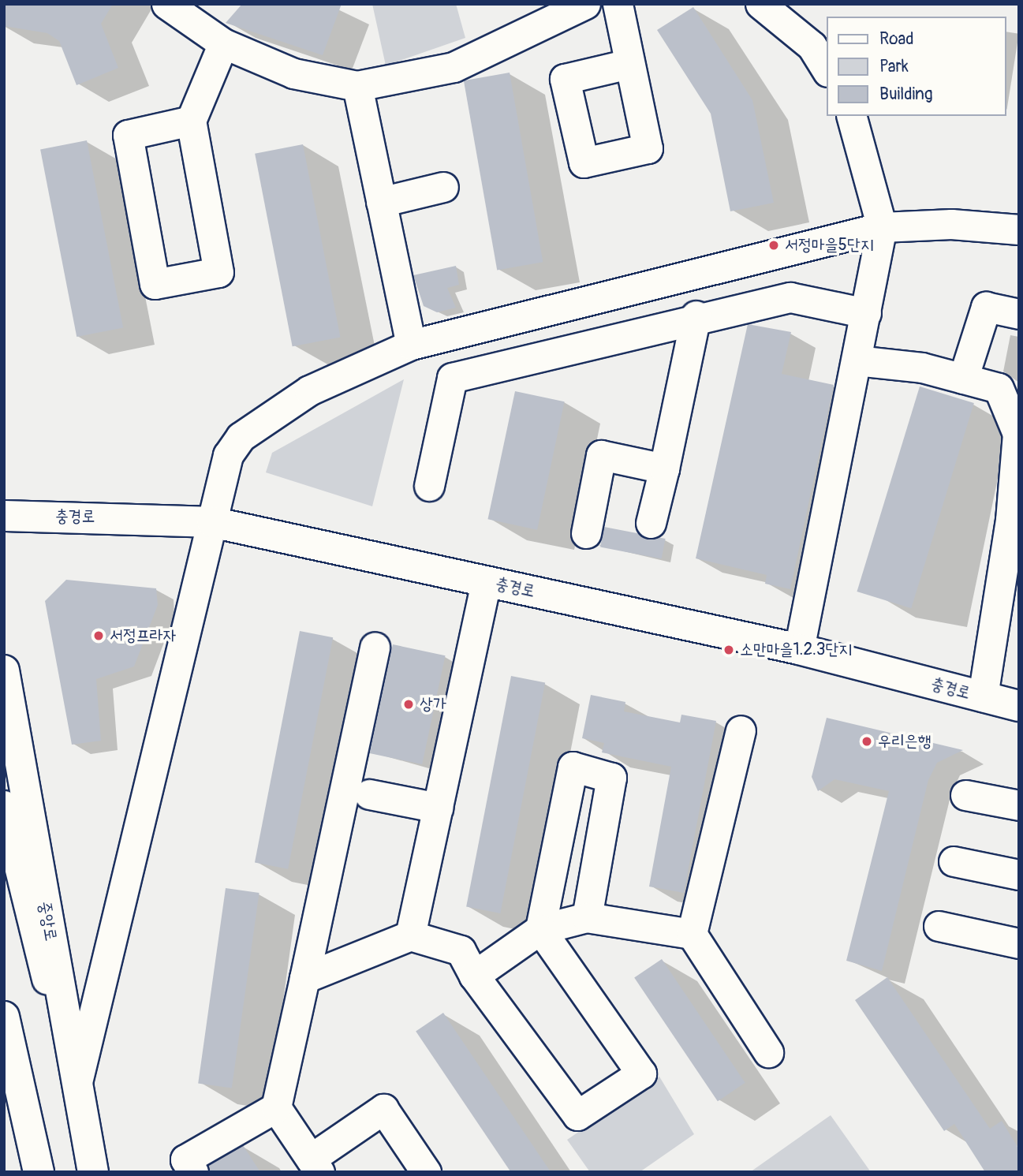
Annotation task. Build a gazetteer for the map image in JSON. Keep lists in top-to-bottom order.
{
  "streets": {
    "main road": ["충경로", "중앙로"]
  },
  "places": [
    "서정마을5단지",
    "서정프라자",
    "소만마을1.2.3단지",
    "상가",
    "우리은행"
  ],
  "legend": ["Road", "Park", "Building"]
}
